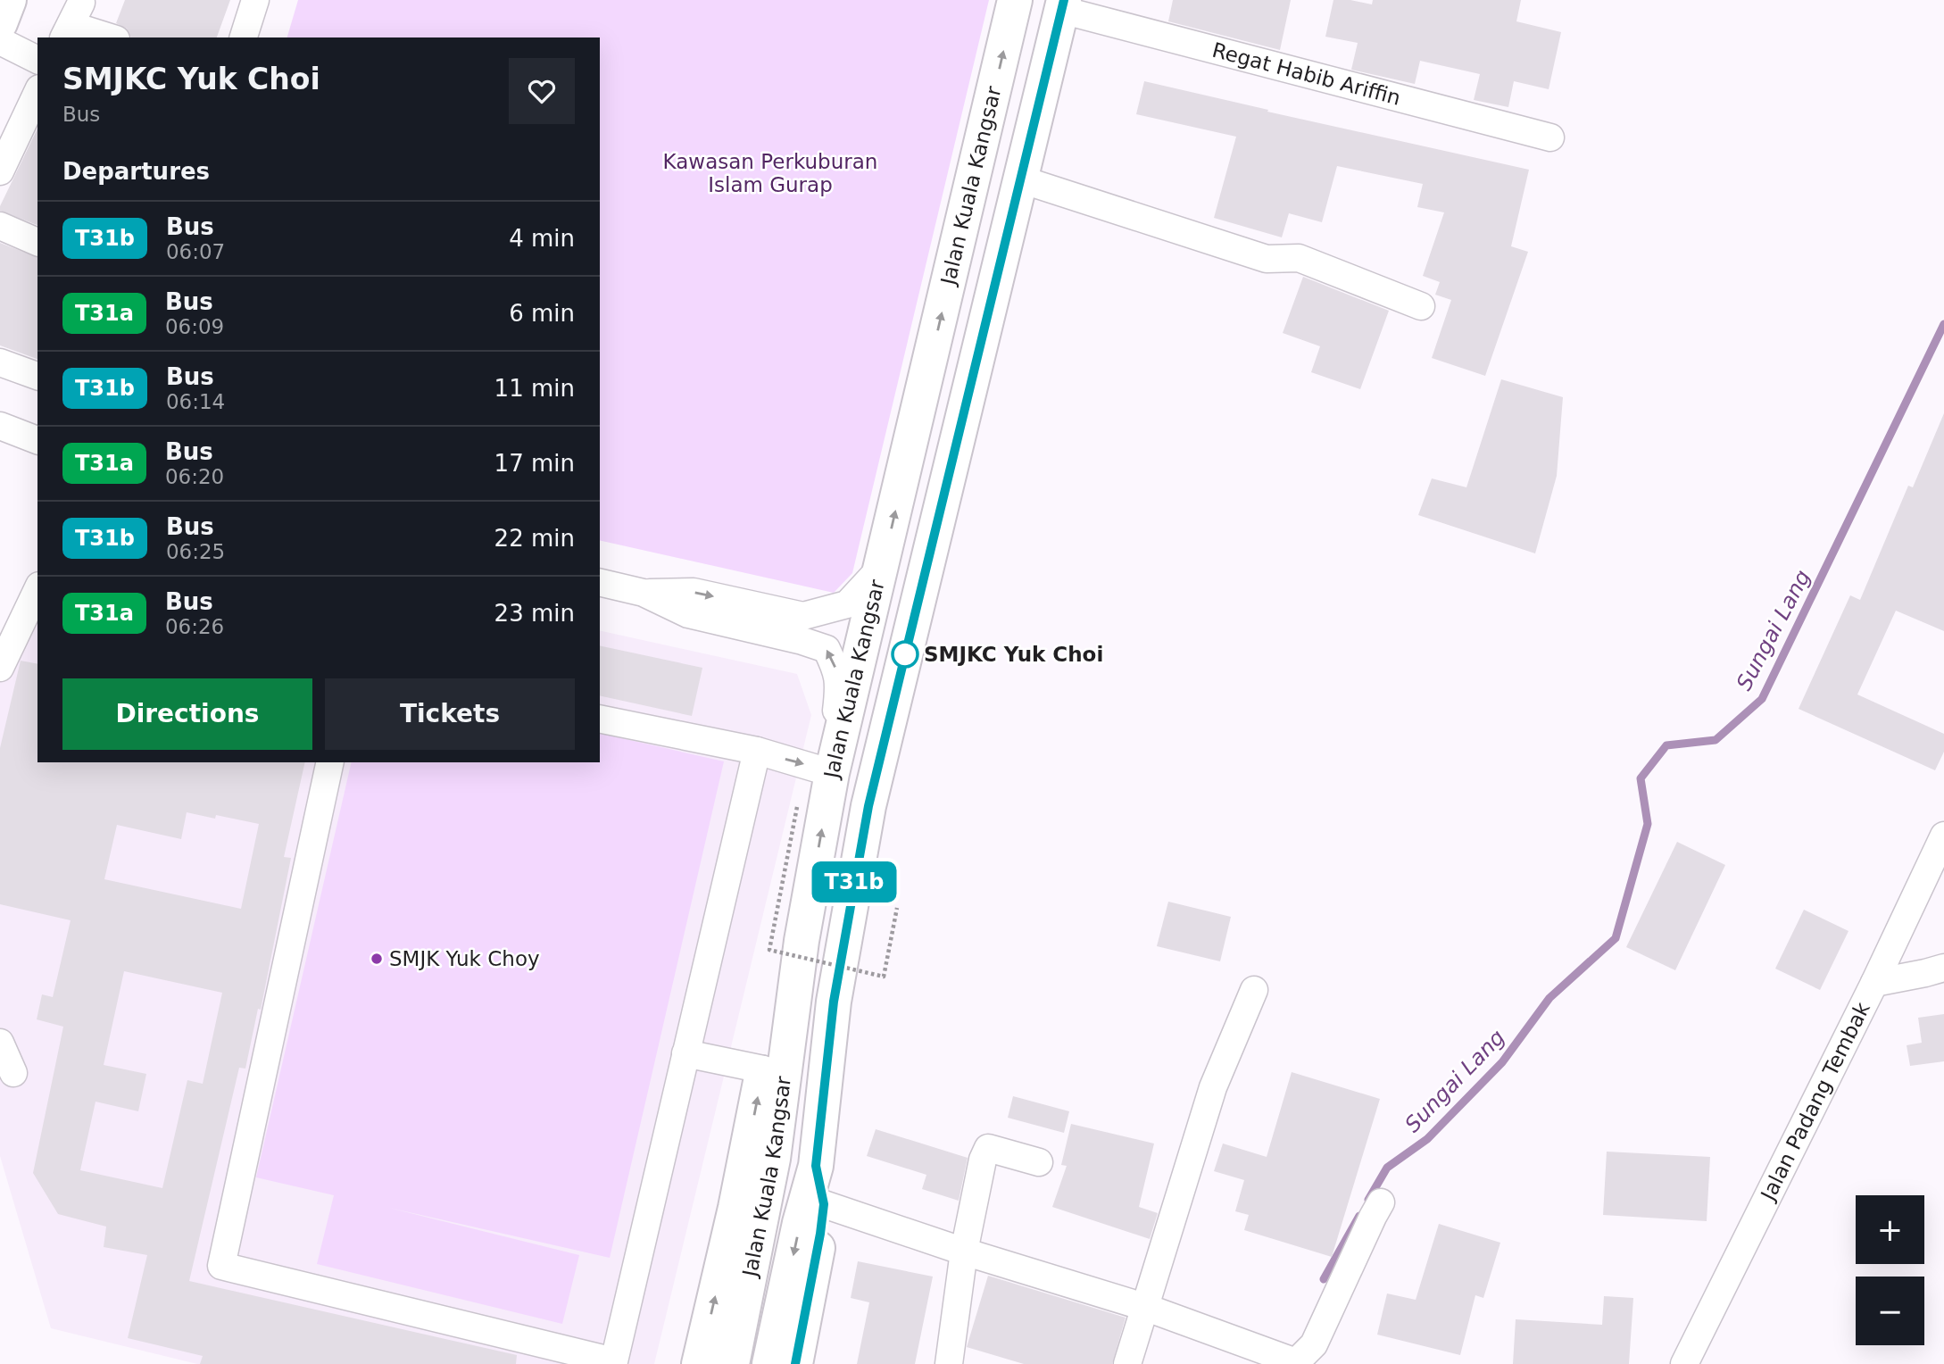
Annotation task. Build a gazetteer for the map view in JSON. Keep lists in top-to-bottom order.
{
  "streets": {
    "main road": ["Jalan Kuala Kangsar"],
    "street": ["Regat Habib Ariffin", "Jalan Padang Tembak"]
  },
  "crossings": [
    ["Regat Habib Ariffin", "Jalan Kuala Kangsar"]
  ],
  "water": ["Sungai Lang"],
  "parks": ["Kawasan Perkuburan Islam Gurap"],
  "places": ["SMJKC Yuk Choi", "SMJK Yuk Choy"],
  "lines": ["bus line T31b"],
  "page": {
    "on_map": "T31b",
    "heading": [
      ["SMJKC Yuk Choi", "Bus"],
      "Departures"
    ],
    "list": [
      {
        "mark": "T31b",
        "name": "Bus",
        "note": "06:07",
        "value": "4 min"
      },
      {
        "mark": "T31a",
        "name": "Bus",
        "note": "06:09",
        "value": "6 min"
      },
      {
        "mark": "T31b",
        "name": "Bus",
        "note": "06:14",
        "value": "11 min"
      },
      {
        "mark": "T31a",
        "name": "Bus",
        "note": "06:20",
        "value": "17 min"
      },
      {
        "mark": "T31b",
        "name": "Bus",
        "note": "06:25",
        "value": "22 min"
      },
      {
        "mark": "T31a",
        "name": "Bus",
        "note": "06:26",
        "value": "23 min"
      }
    ],
    "buttons": ["Directions", "Tickets"],
    "map_buttons": ["+", "−"]
  }
}
